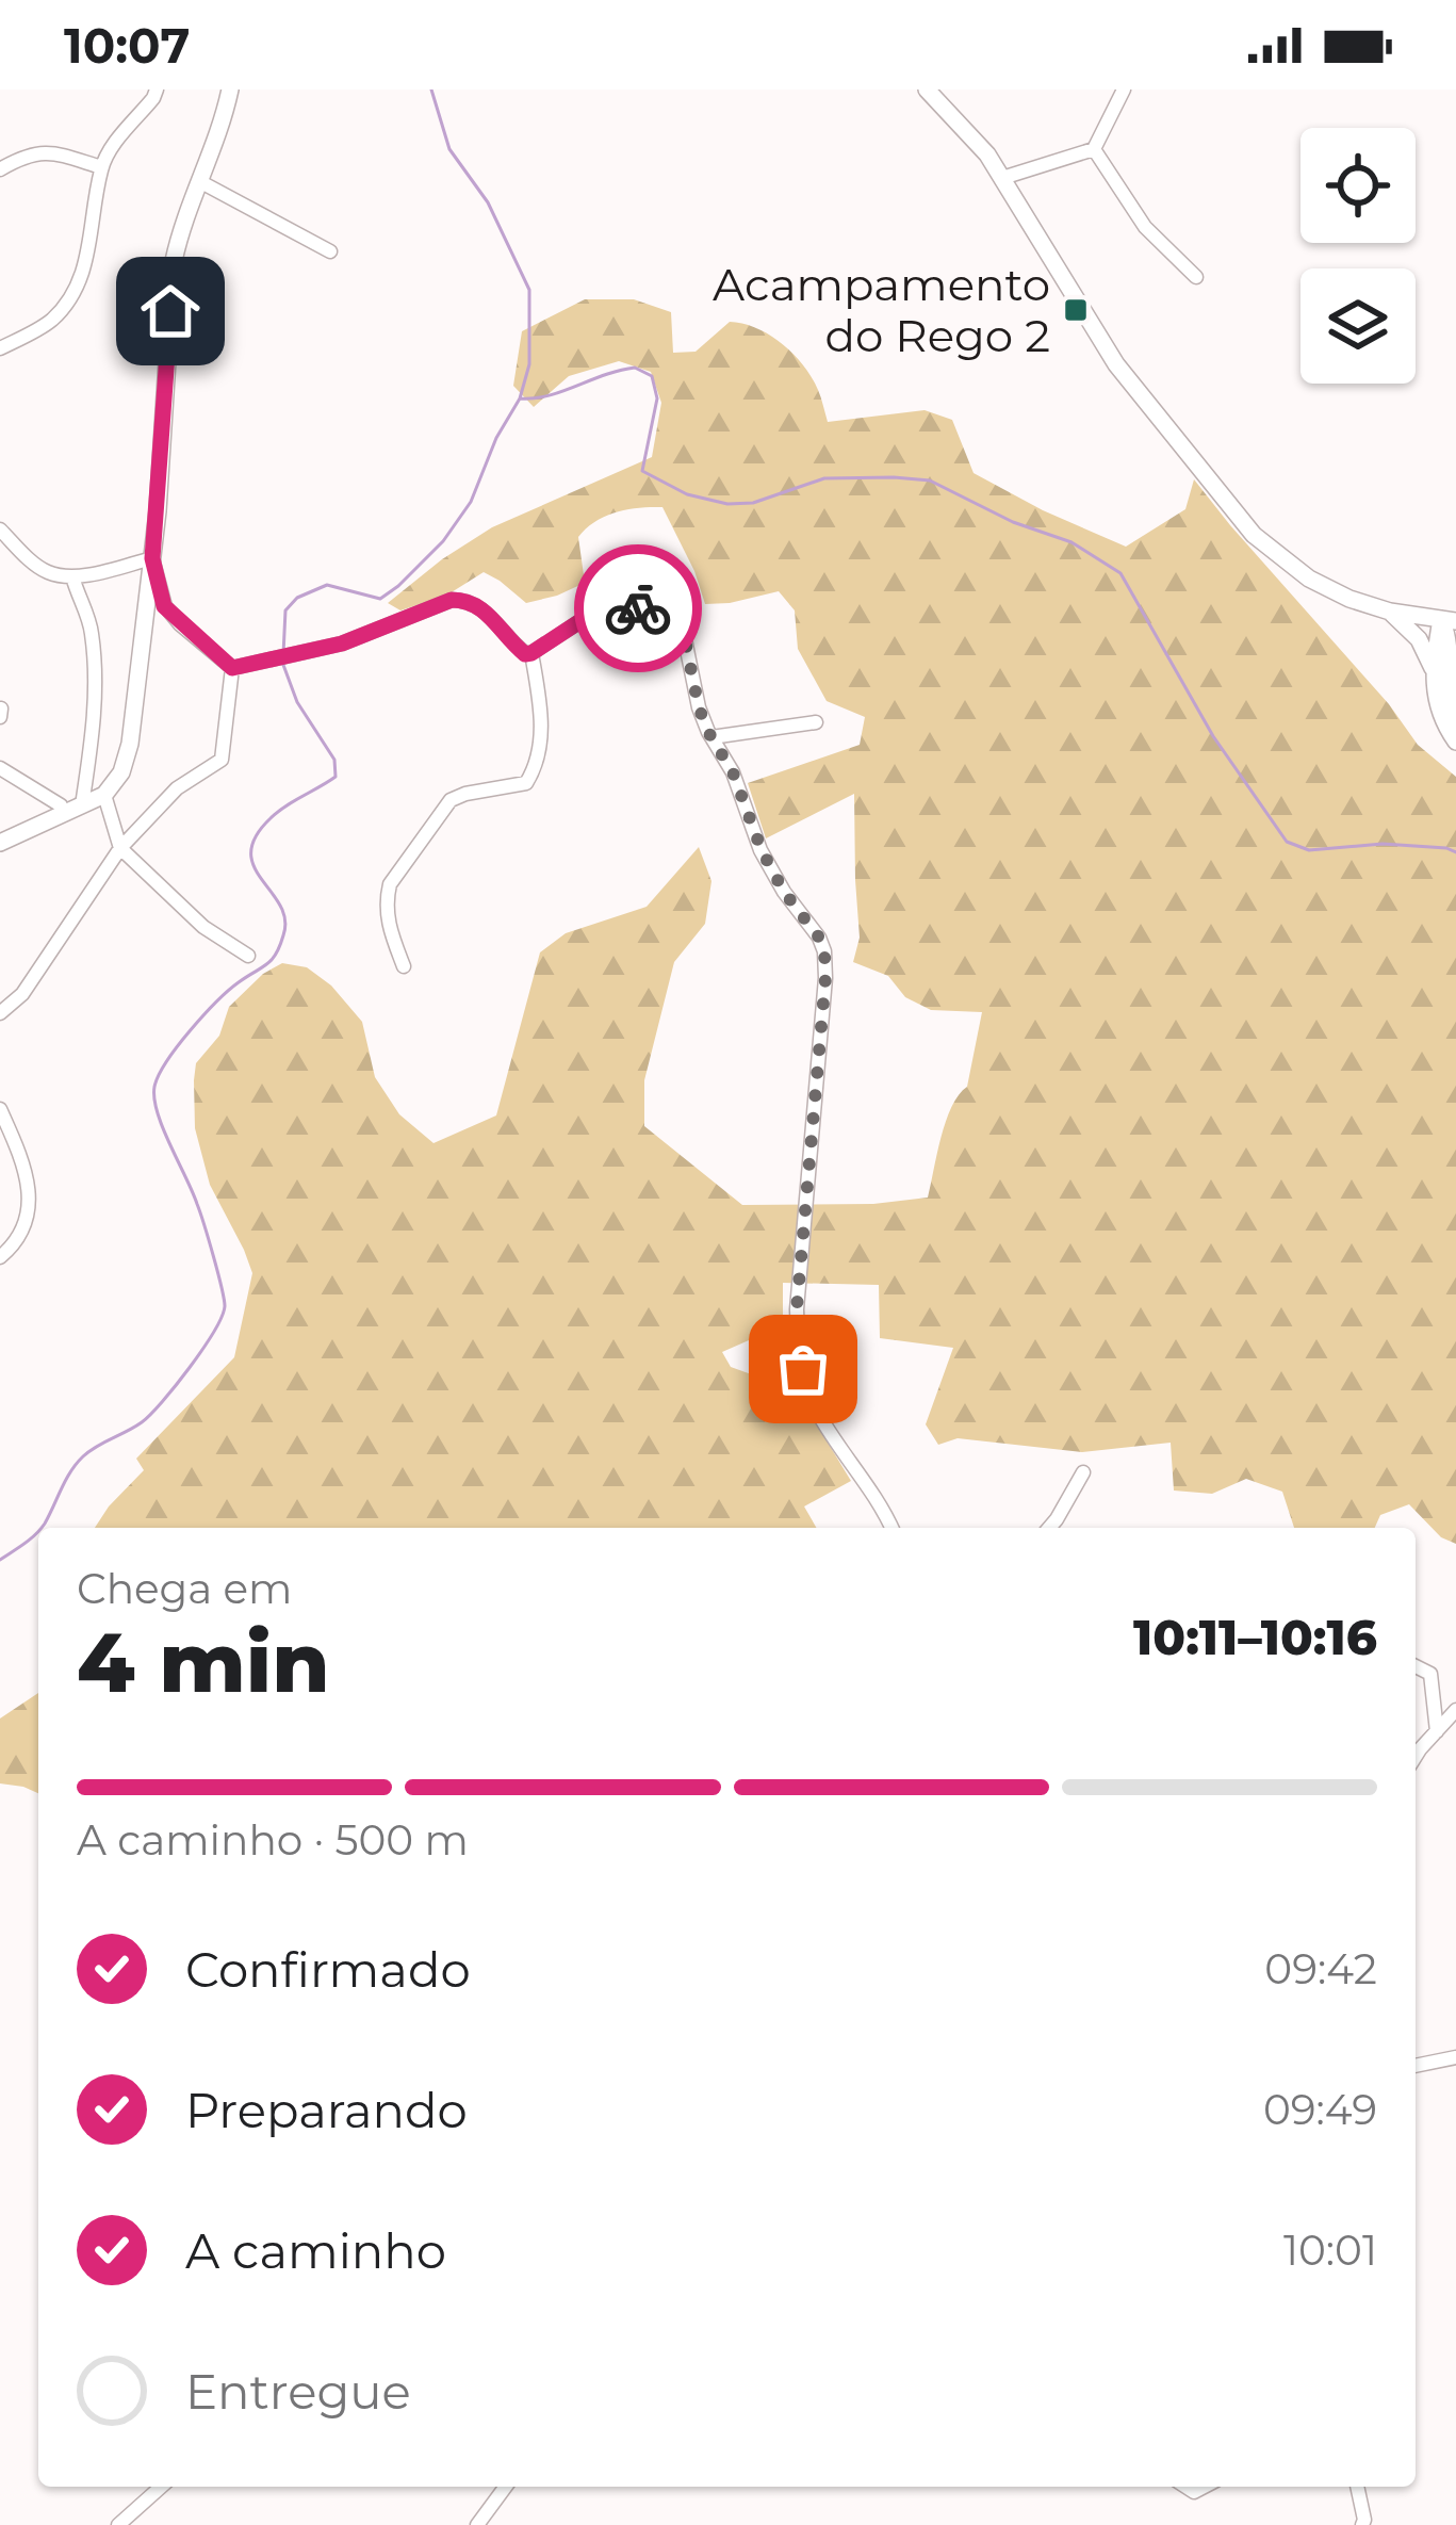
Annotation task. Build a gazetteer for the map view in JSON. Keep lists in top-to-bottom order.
{
  "places": {
    "transit": ["Acampamento do Rego 2"]
  },
  "page": {
    "status": "10:07",
    "heading": ["4 min", "Chega em", "10:11–10:16"],
    "bar": "A caminho · 500 m",
    "list": [
      ["Confirmado", "09:42"],
      ["Preparando", "09:49"],
      ["A caminho", "10:01"],
      "Entregue"
    ]
  }
}
